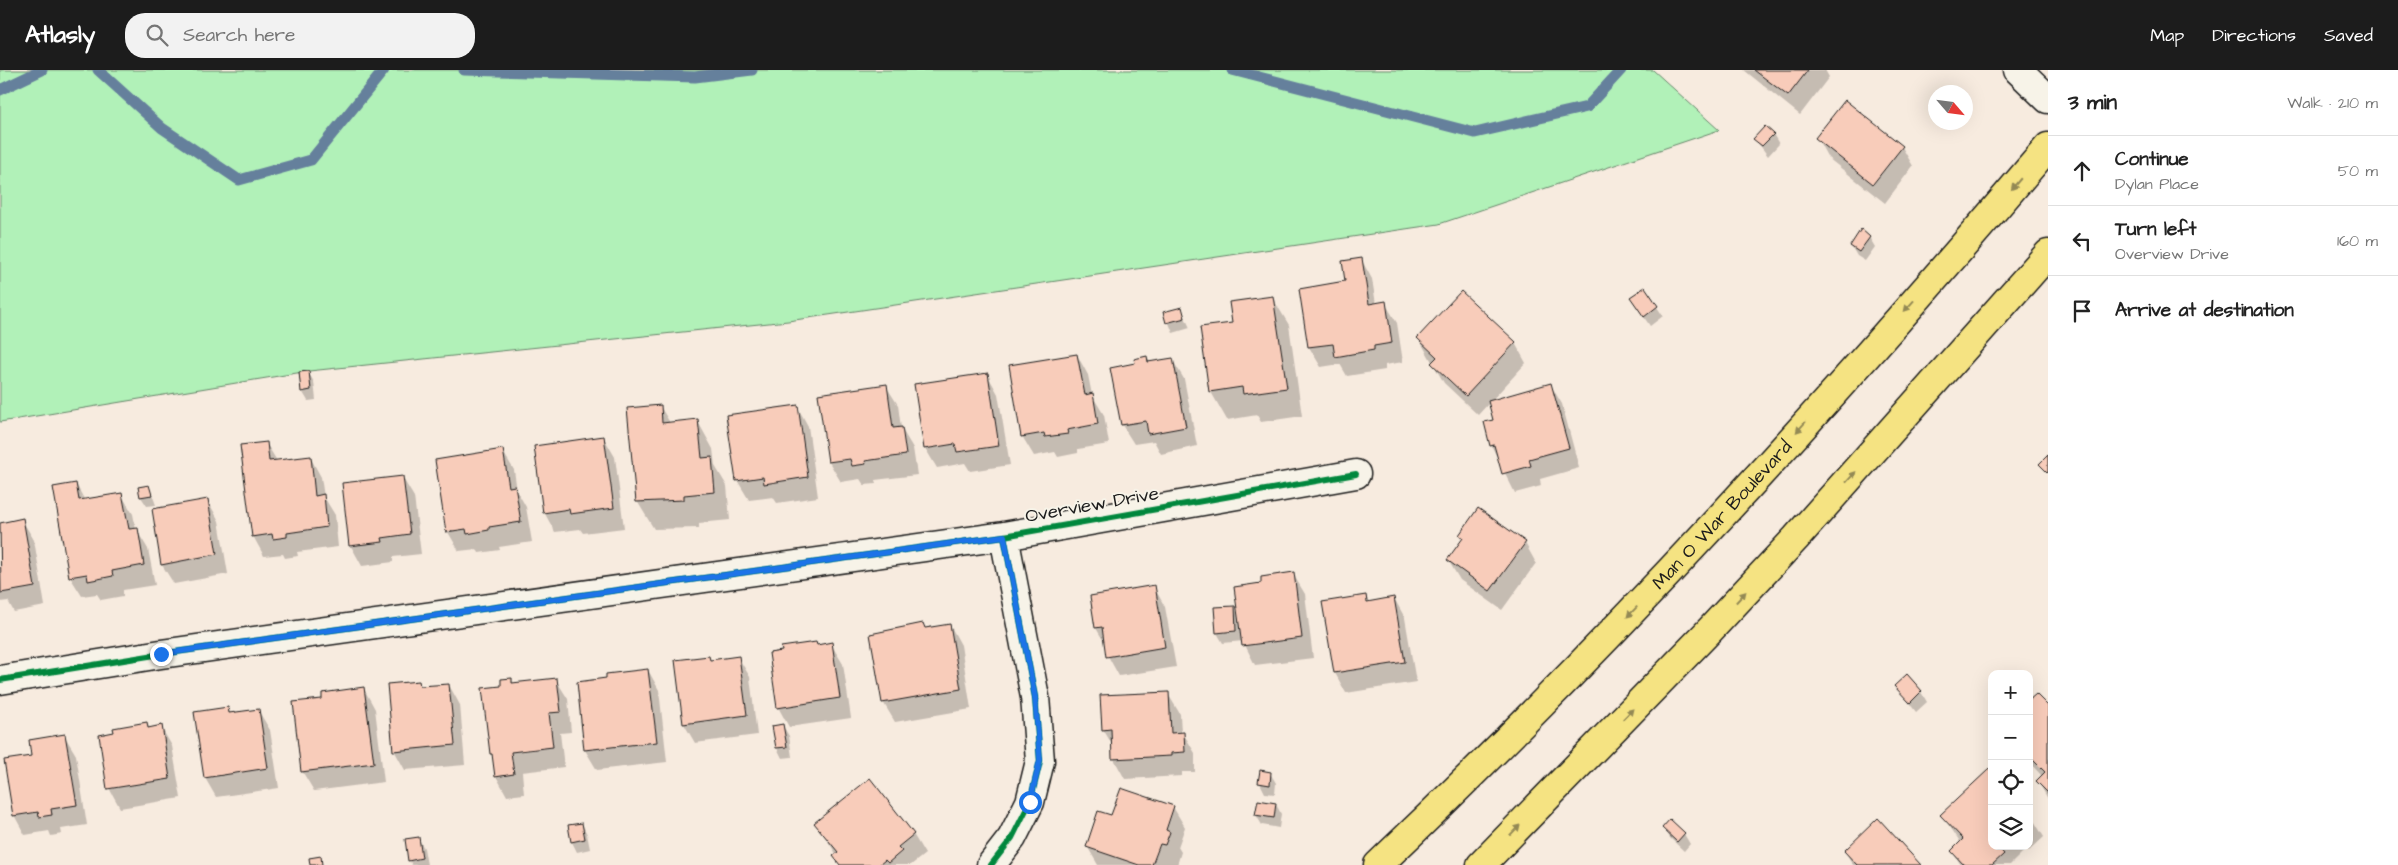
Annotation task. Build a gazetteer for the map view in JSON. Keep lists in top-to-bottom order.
{
  "streets": {
    "main road": ["Man O War Boulevard"],
    "street": ["Overview Drive"]
  },
  "north": "bottom right",
  "page": {
    "header": "Atlasly",
    "search": "Search here",
    "nav": ["Map", "Directions", "Saved"],
    "heading": ["3 min", "Walk · 210 m"],
    "list": [
      ["Continue", "Dylan Place", "50 m"],
      ["Turn left", "Overview Drive", "160 m"],
      "Arrive at destination"
    ],
    "map_buttons": ["+", "−"]
  }
}
